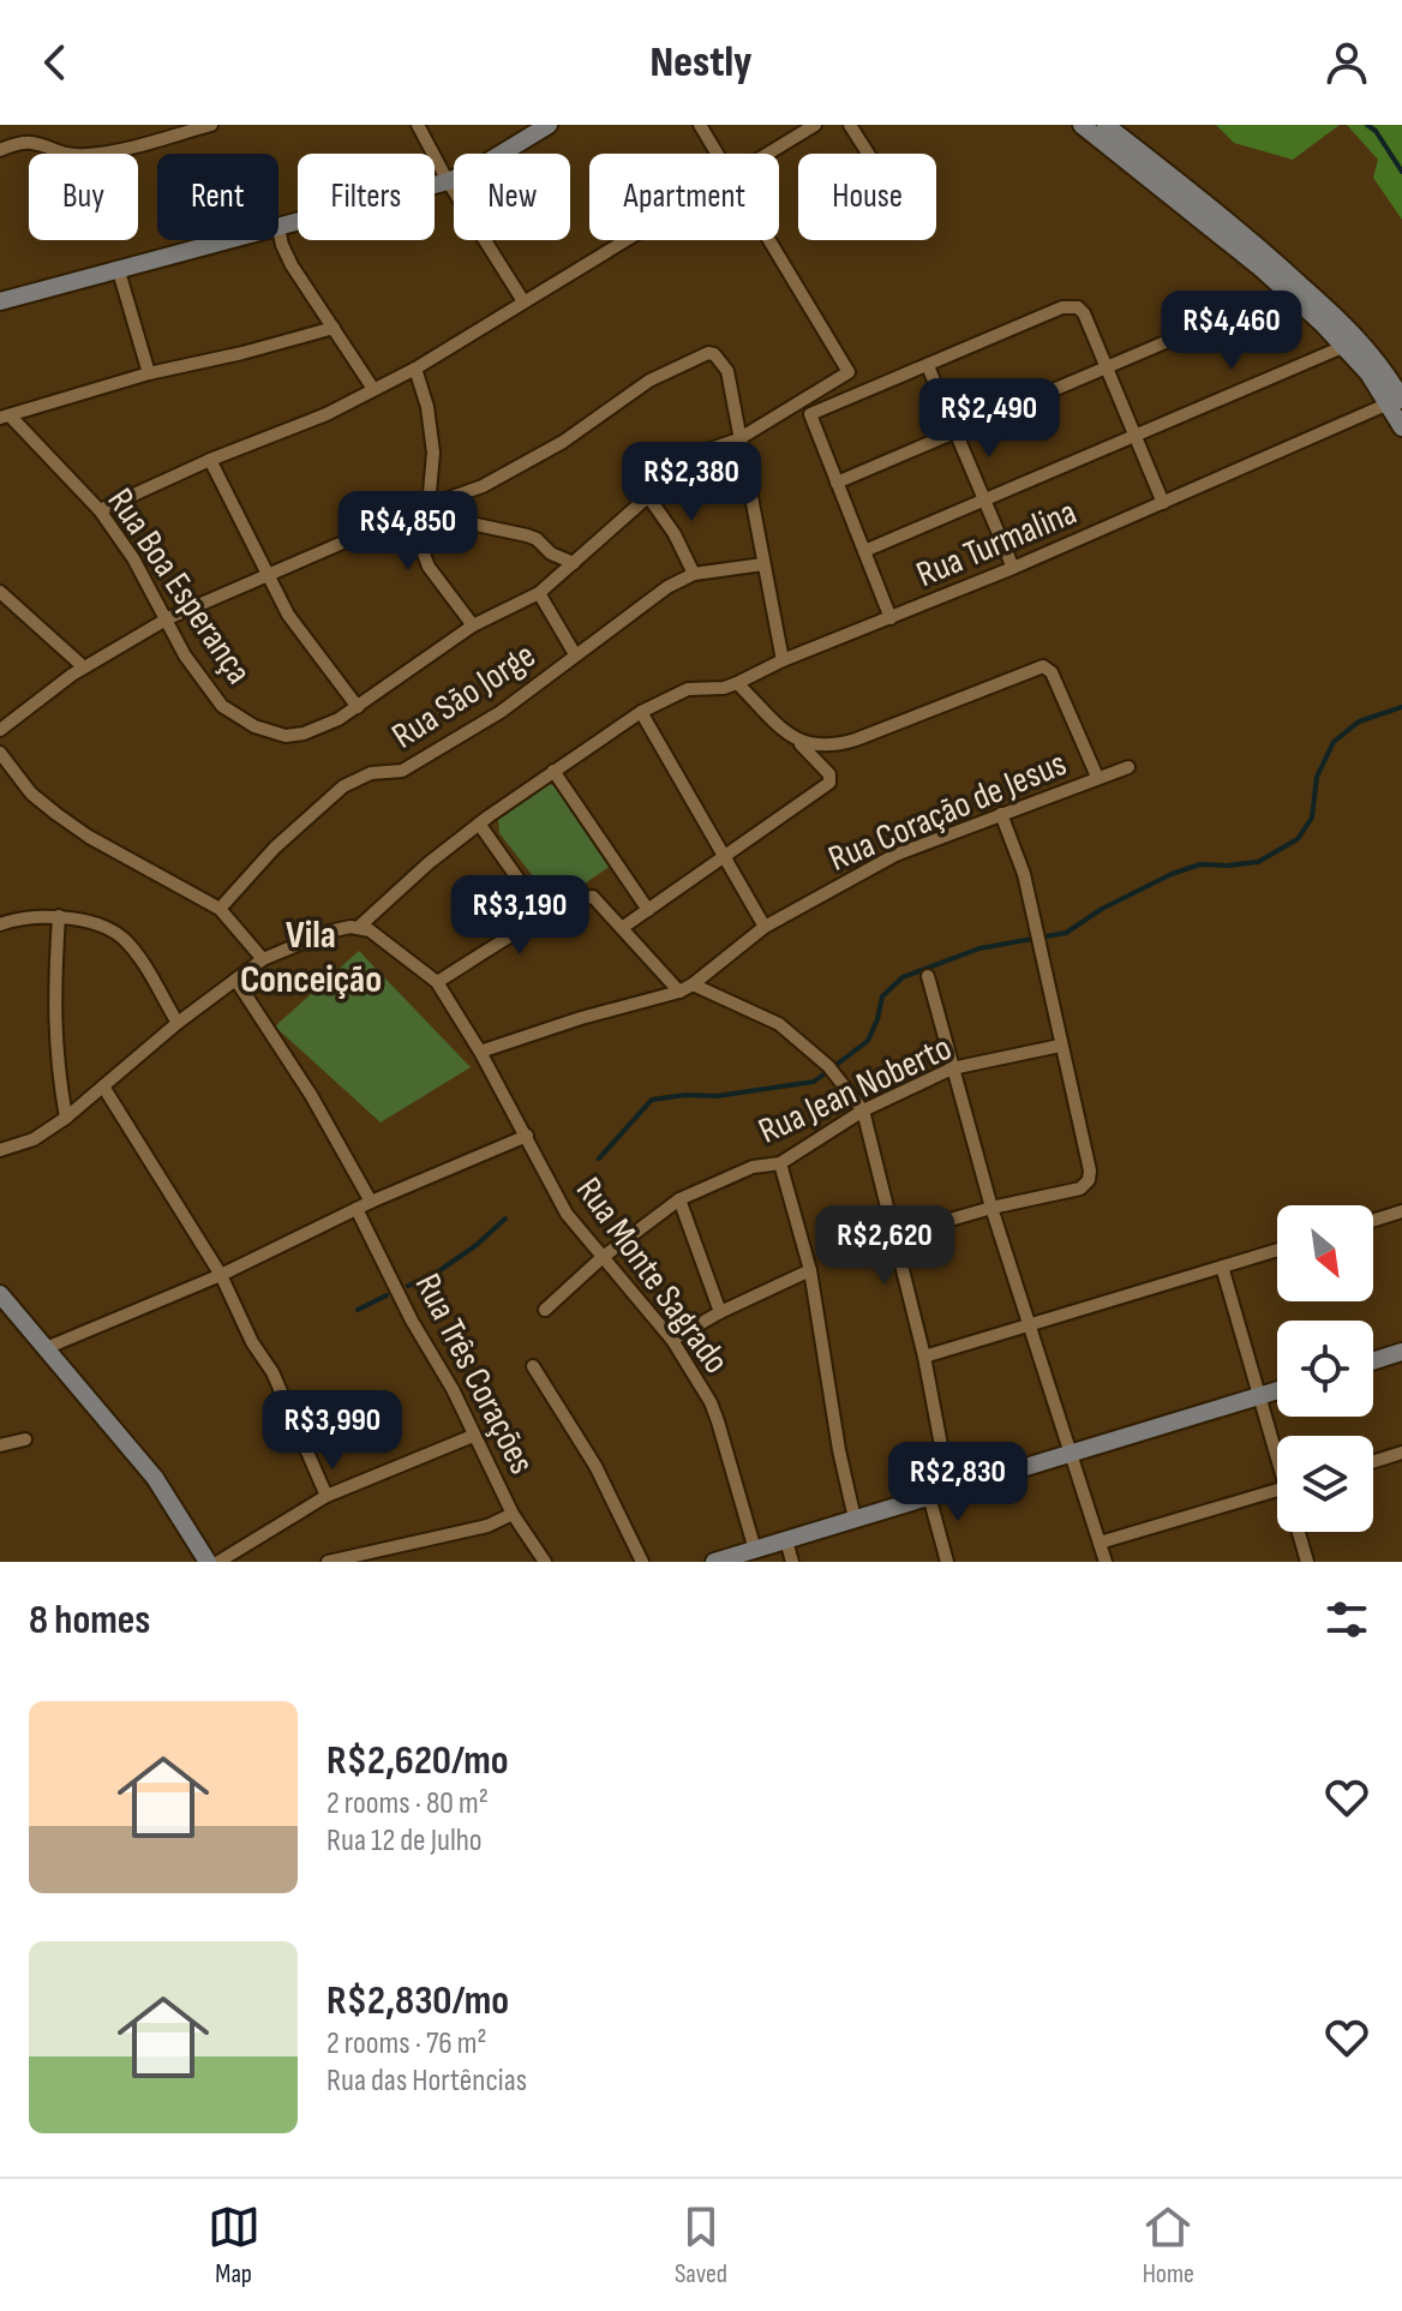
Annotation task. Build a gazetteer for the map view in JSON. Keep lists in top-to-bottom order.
{
  "streets": {
    "street": [
      "Rua Turmalina",
      "Rua Boa Esperança",
      "Rua São Jorge",
      "Rua Coração de Jesus",
      "Rua Jean Noberto",
      "Rua Monte Sagrado",
      "Rua Três Corações"
    ]
  },
  "crossings": [
    ["Rua Turmalina", "Rua Monte Sagrado"],
    ["Rua Coração de Jesus", "Rua Monte Sagrado"],
    ["Rua Jean Noberto", "Rua Monte Sagrado"]
  ],
  "districts": ["Vila Conceição"],
  "north": "bottom right",
  "page": {
    "header": "Nestly",
    "chip": [
      "Buy",
      "Rent",
      "Filters",
      "New",
      "Apartment",
      "House"
    ],
    "price": [
      "R$4,460",
      "R$2,490",
      "R$2,380",
      "R$4,850",
      "R$3,190",
      "R$2,620",
      "R$3,990",
      "R$2,830"
    ],
    "heading": "8 homes",
    "list": [
      {
        "name": "R$2,620/mo",
        "note": "2 rooms · 80 m² · Rua 12 de Julho"
      },
      {
        "name": "R$2,830/mo",
        "note": "2 rooms · 76 m² · Rua das Hortências"
      }
    ],
    "tabs": ["Map", "Saved", "Home"]
  }
}
